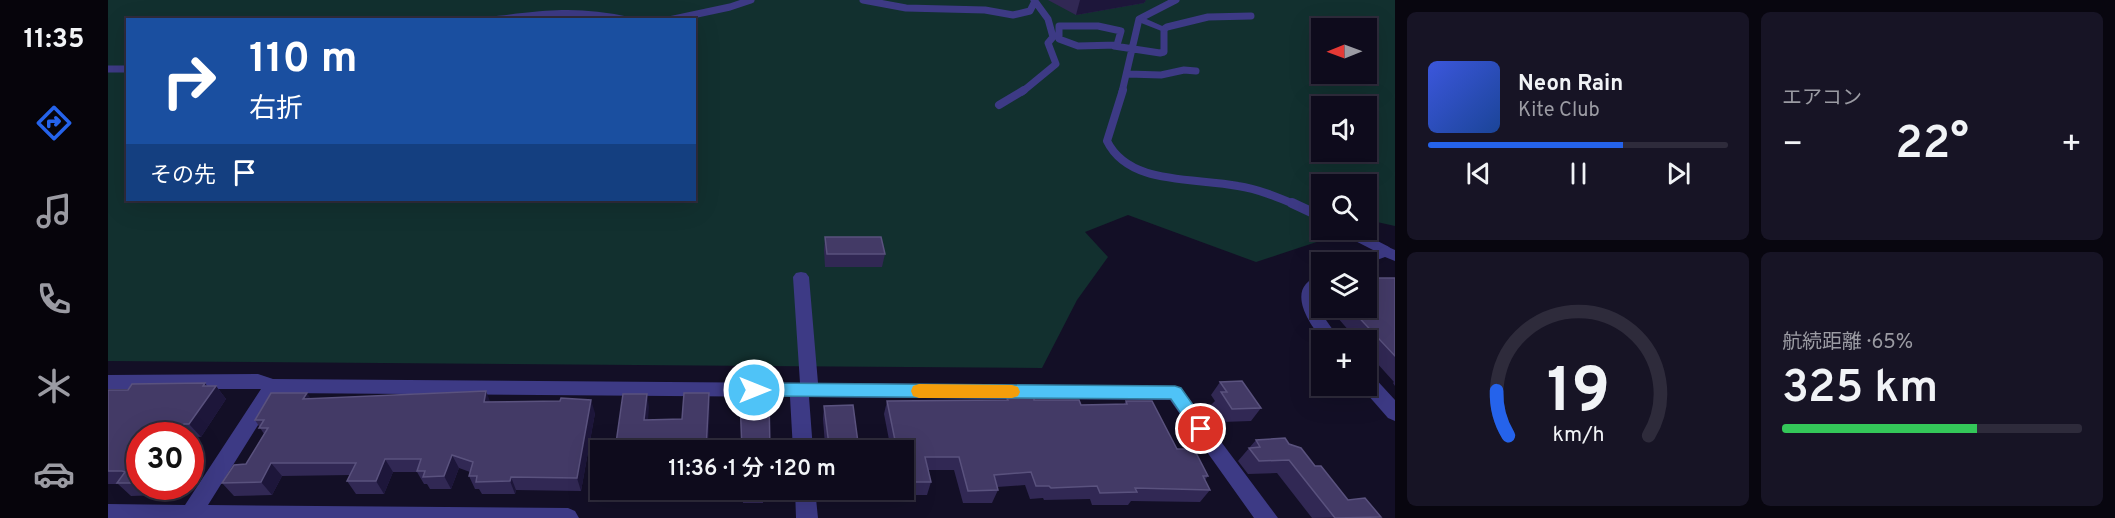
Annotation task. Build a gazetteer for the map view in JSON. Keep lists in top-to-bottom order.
{
  "north": "left",
  "page": {
    "tabs": "11:35",
    "tile": [
      "エアコン",
      ["航続距離 · 65%", "325 km"]
    ],
    "map_buttons": "+",
    "turn": ["110 m", "右折"],
    "song": ["Neon Rain", "Kite Club"],
    "heat": ["−", "22°", "+"],
    "then": "その先",
    "limit": "30",
    "trip": "11:36 · 1 分 · 120 m",
    "gauge": ["19", "km/h"]
  }
}
